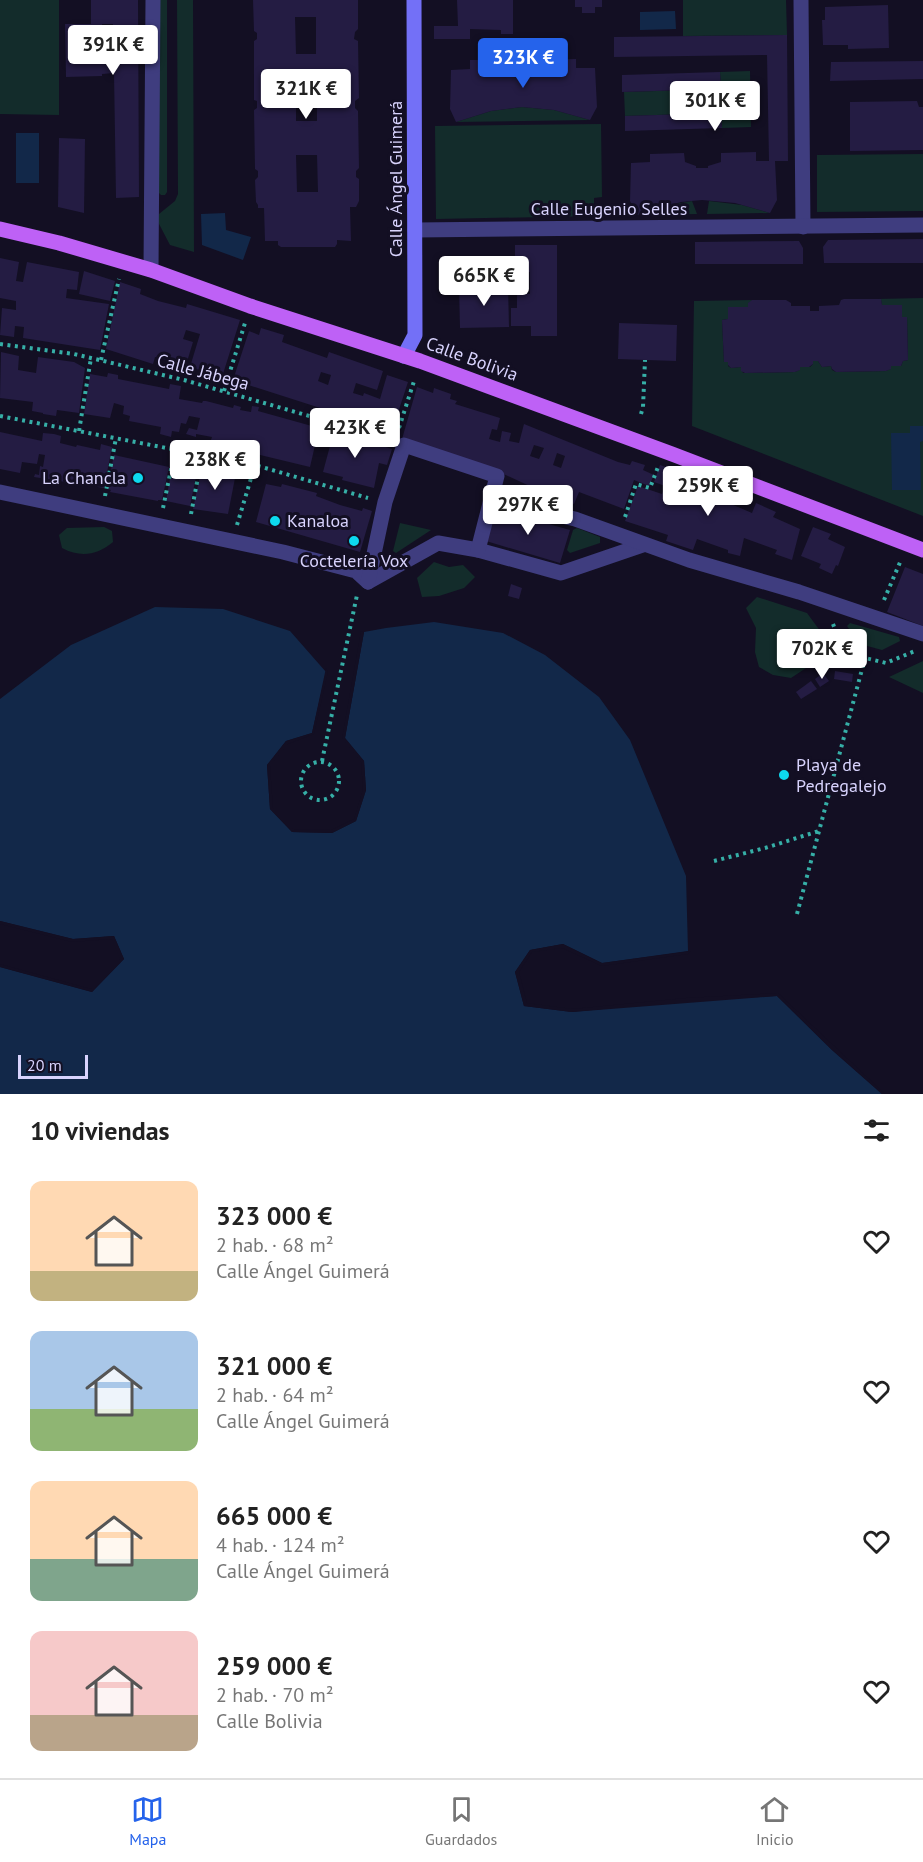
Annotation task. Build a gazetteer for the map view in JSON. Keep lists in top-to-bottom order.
{
  "streets": {
    "main road": ["Calle Bolivia"],
    "street": ["Calle Ángel Guimerá", "Calle Eugenio Selles"],
    "path": ["Calle Jábega"]
  },
  "crossings": [
    ["Calle Ángel Guimerá", "Calle Eugenio Selles"],
    ["Calle Ángel Guimerá", "Calle Bolivia"],
    ["Calle Bolivia", "Calle Jábega"]
  ],
  "places": [
    "La Chancla",
    "Kanaloa",
    "Coctelería Vox",
    "Playa de Pedregalejo"
  ],
  "scale_bar": "20 m",
  "page": {
    "price": [
      "391K €",
      "323K €",
      "321K €",
      "301K €",
      "665K €",
      "423K €",
      "238K €",
      "259K €",
      "297K €",
      "702K €"
    ],
    "scale": "20 m",
    "heading": "10 viviendas",
    "list": [
      {
        "name": "323 000 €",
        "note": "2 hab. · 68 m² · Calle Ángel Guimerá"
      },
      {
        "name": "321 000 €",
        "note": "2 hab. · 64 m² · Calle Ángel Guimerá"
      },
      {
        "name": "665 000 €",
        "note": "4 hab. · 124 m² · Calle Ángel Guimerá"
      },
      {
        "name": "259 000 €",
        "note": "2 hab. · 70 m² · Calle Bolivia"
      }
    ],
    "tabs": ["Mapa", "Guardados", "Inicio"]
  }
}
